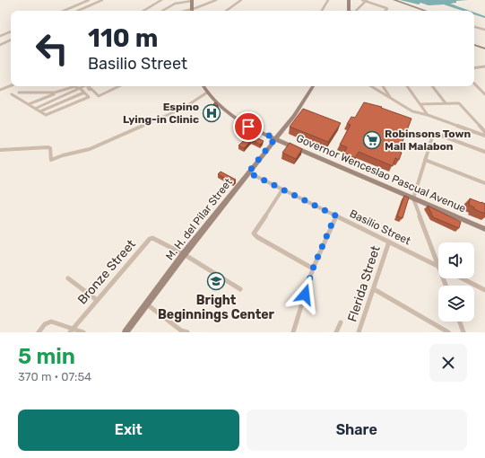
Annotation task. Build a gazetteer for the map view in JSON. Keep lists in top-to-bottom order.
{
  "streets": {
    "main road": ["Governor Wenceslao Pascual Avenue", "M. H. del Pilar Street"],
    "street": ["Basilio Street", "Bronze Street", "Flerida Street"]
  },
  "crossings": [
    ["Governor Wenceslao Pascual Avenue", "M. H. del Pilar Street"],
    ["M. H. del Pilar Street", "Basilio Street"],
    ["M. H. del Pilar Street", "Bronze Street"],
    ["Basilio Street", "Flerida Street"]
  ],
  "places": {
    "hospital": ["Espino Lying-in Clinic"],
    "supermarket": ["Robinsons Town Mall Malabon"],
    "school or university": ["Bright Beginnings Center"]
  },
  "page": {
    "turn": ["110 m", "Basilio Street"],
    "heading": ["5 min", "370 m · 07:54"],
    "buttons": ["Exit", "Share"]
  }
}
